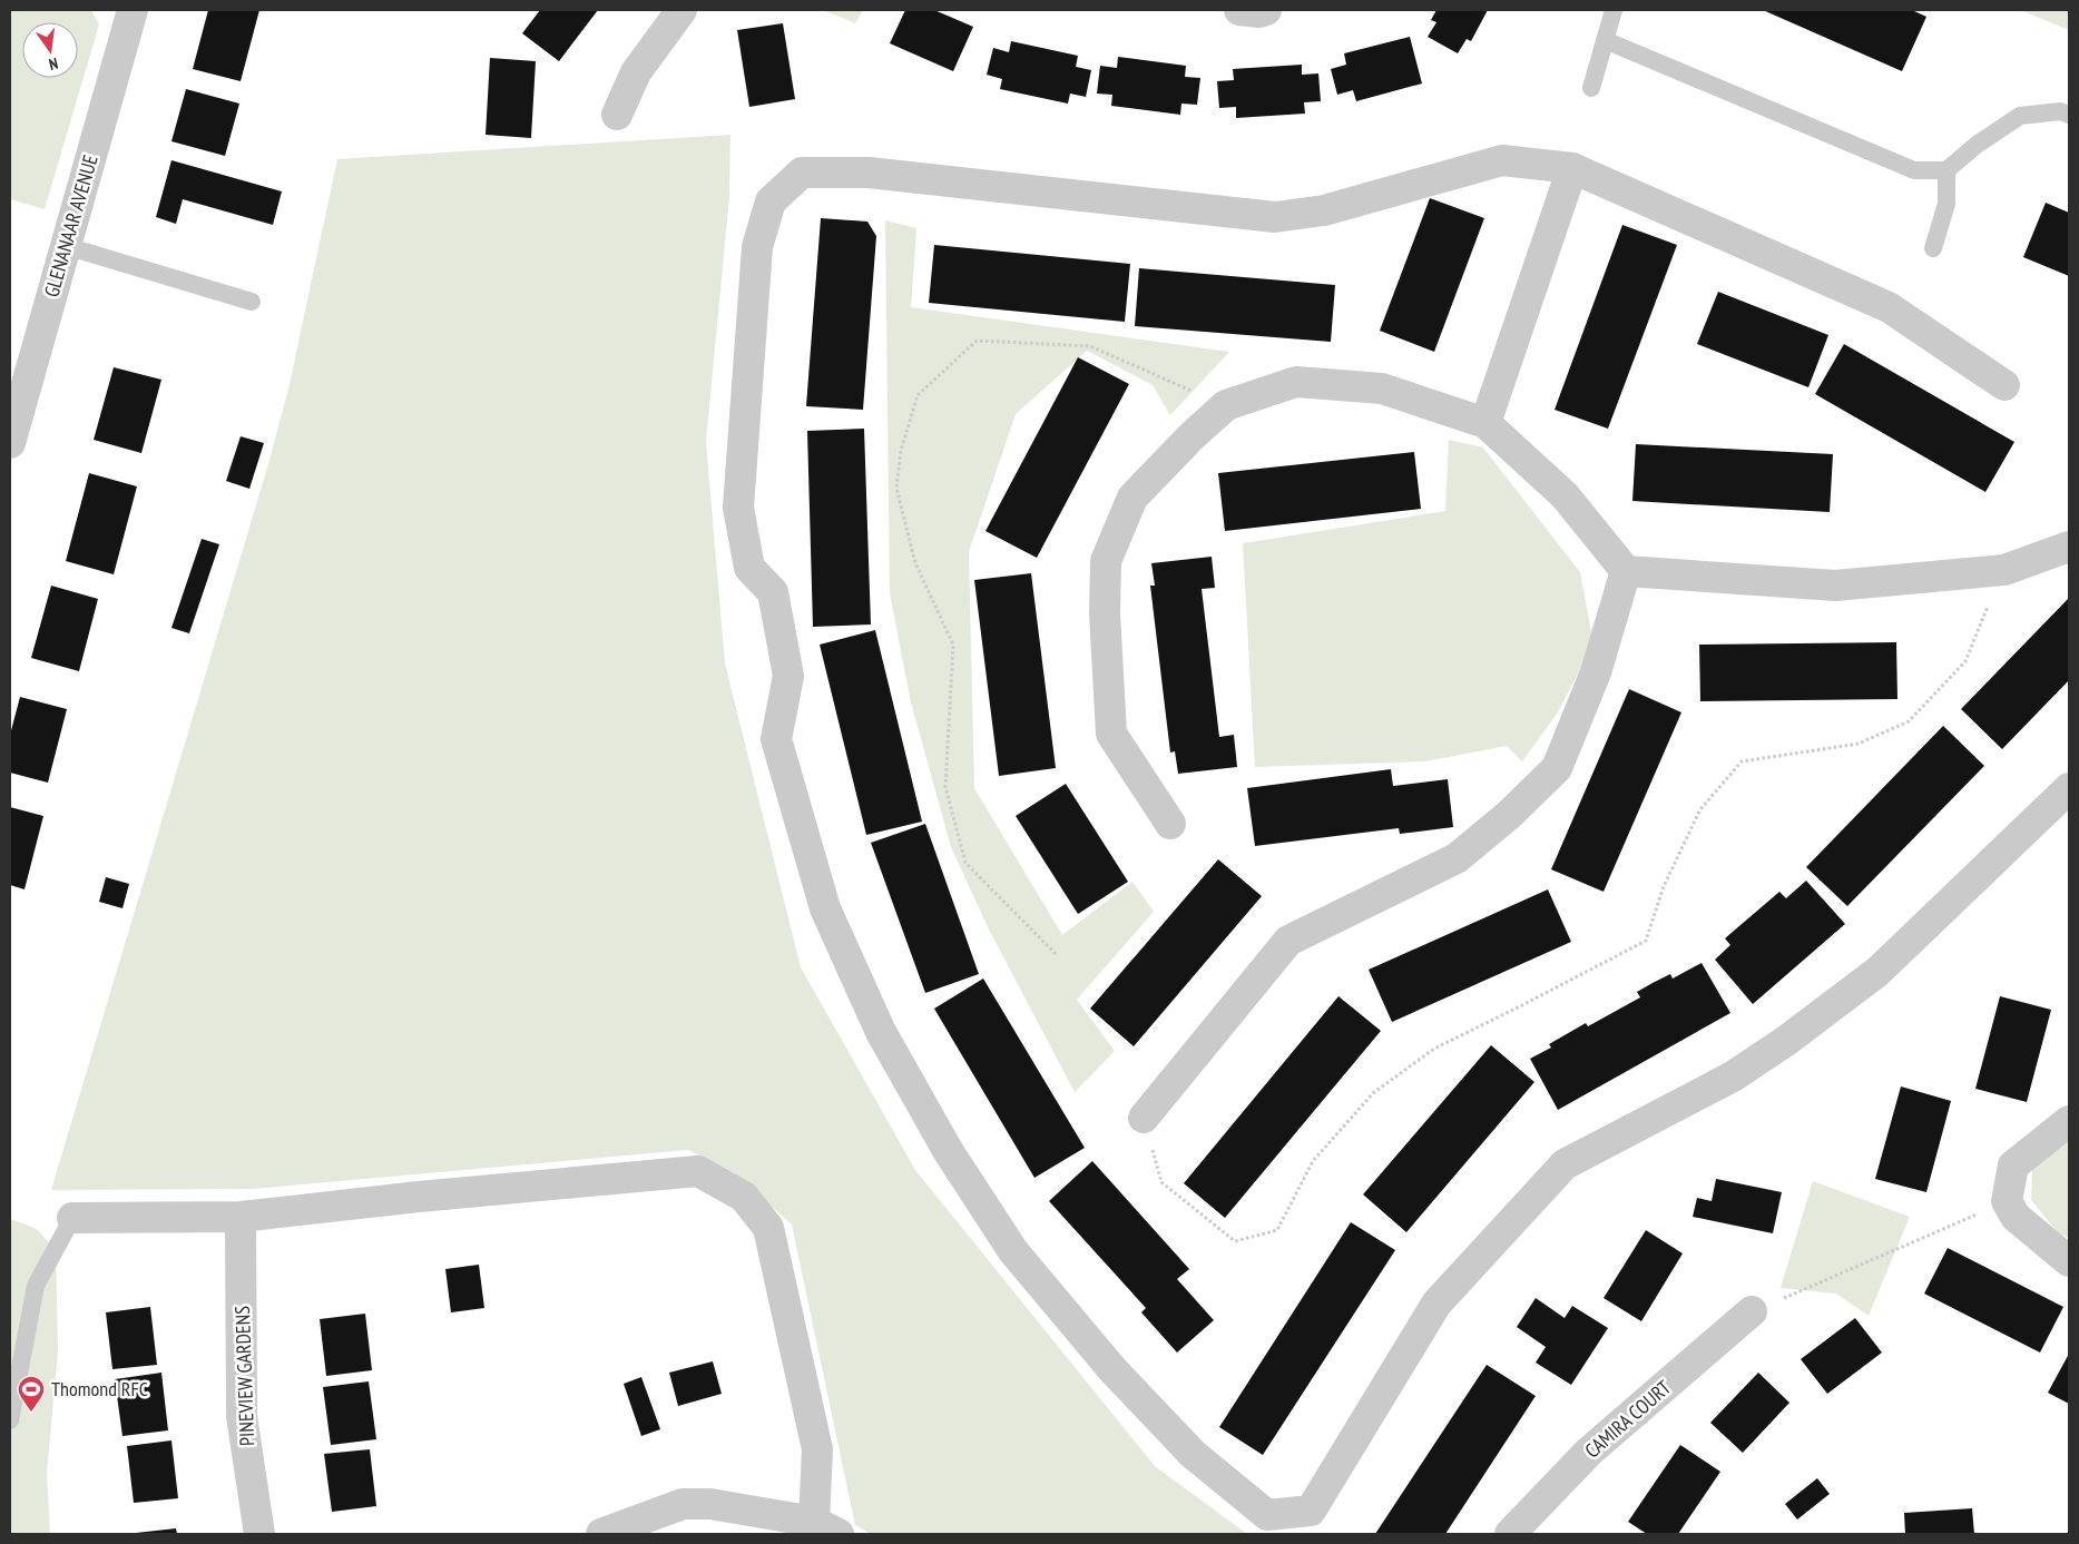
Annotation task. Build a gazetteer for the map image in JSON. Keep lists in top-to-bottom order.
{
  "streets": {
    "street": ["GLENANAAR AVENUE", "PINEVIEW GARDENS", "CAMIRA COURT"]
  },
  "places": {
    "sports": ["Thomond RFC"]
  },
  "north": "bottom"
}
